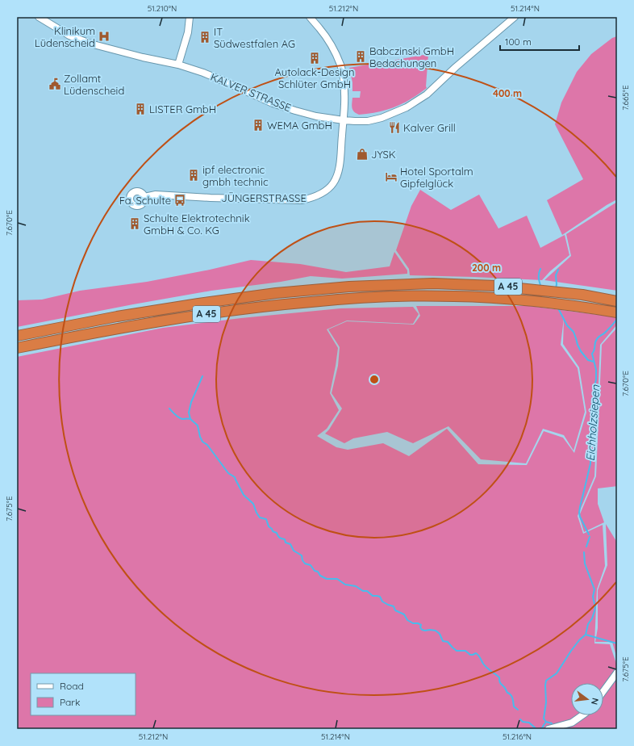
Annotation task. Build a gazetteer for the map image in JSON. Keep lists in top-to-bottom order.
{
  "streets": {
    "highway": ["A 45"],
    "street": ["KALVER STRASSE", "JÜNGERSTRASSE"]
  },
  "crossings": [
    ["KALVER STRASSE", "JÜNGERSTRASSE"]
  ],
  "water": ["Eichholzsiepen"],
  "places": {
    "hospital": ["Klinikum Lüdenscheid"],
    "building": [
      "IT Südwestfalen AG",
      "Babczinski GmbH Bedachungen",
      "Autolack-Design Schlüter GmbH",
      "LISTER GmbH",
      "WEMA GmbH",
      "ipf electronic gmbh technic",
      "Schulte Elektrotechnik GmbH & Co. KG"
    ],
    "public building": ["Zollamt Lüdenscheid"],
    "restaurant": ["Kalver Grill"],
    "shop": ["JYSK"],
    "hotel": ["Hotel Sportalm Gipfelglück"],
    "bus stop": ["Fa. Schulte"]
  },
  "legend": ["Road", "Park"],
  "scale_bar": "100 m",
  "north": "right",
  "coordinates": [
    "51.210°N",
    "51.212°N",
    "51.214°N",
    "7.665°E",
    "7.670°E",
    "7.675°E",
    "51.216°N"
  ],
  "rings": ["400 m", "200 m"]
}
